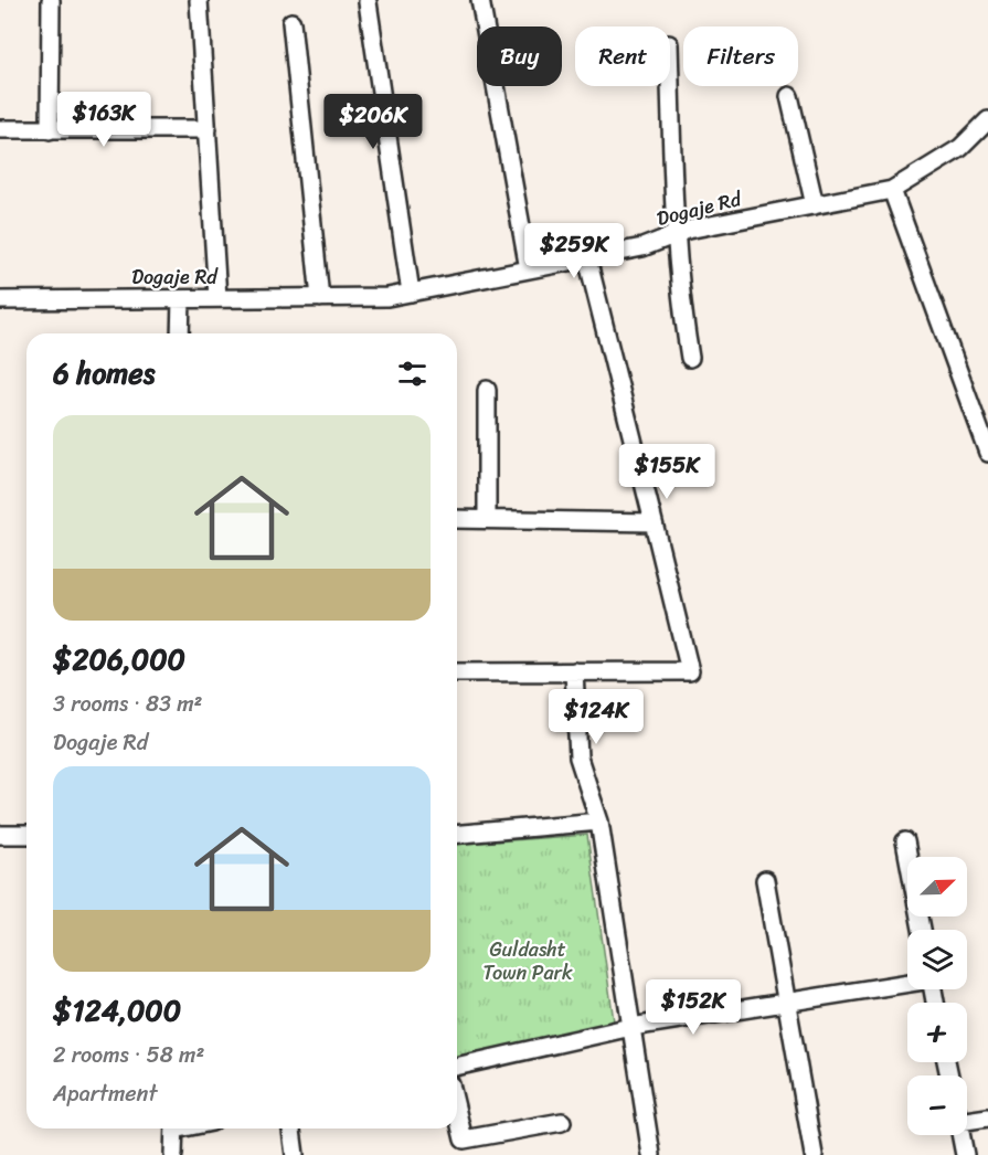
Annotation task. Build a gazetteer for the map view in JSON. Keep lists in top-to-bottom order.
{
  "streets": {
    "street": ["Dogaje Rd"]
  },
  "parks": ["Guldasht Town Park"],
  "north": "top right",
  "page": {
    "chip": ["Buy", "Rent", "Filters"],
    "price": [
      "$163K",
      "$206K",
      "$259K",
      "$155K",
      "$124K",
      "$152K"
    ],
    "heading": "6 homes",
    "list": [
      {
        "name": "$206,000",
        "note": "3 rooms · 83 m² · Dogaje Rd"
      },
      {
        "name": "$124,000",
        "note": "2 rooms · 58 m² · Apartment"
      }
    ],
    "map_buttons": ["+", "−"]
  }
}
